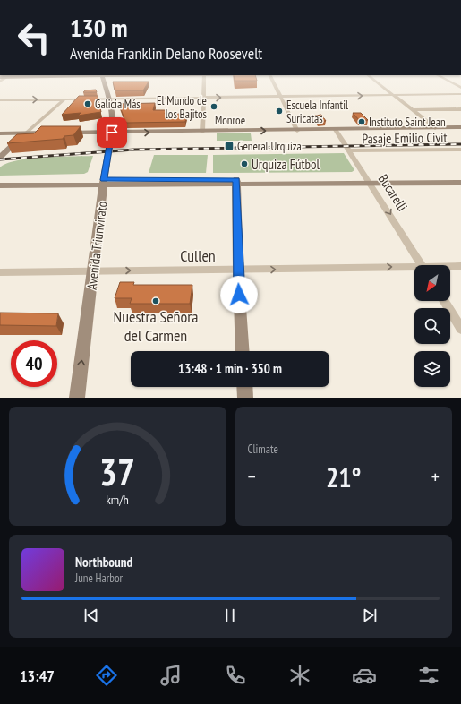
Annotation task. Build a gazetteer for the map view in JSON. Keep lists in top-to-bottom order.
{
  "streets": {
    "street": [
      "Monroe",
      "Pasaje Emilio Civit",
      "Bucarelli",
      "Avenida Triunvirato",
      "Cullen"
    ]
  },
  "crossings": [
    ["Monroe", "Bucarelli"],
    ["Monroe", "Avenida Triunvirato"],
    ["Pasaje Emilio Civit", "Bucarelli"],
    ["Avenida Triunvirato", "Cullen"]
  ],
  "one_way": ["Bucarelli", "Avenida Triunvirato", "Cullen"],
  "places": {
    "other": [
      "Galicia Más",
      "El Mundo de los Bajitos",
      "Escuela Infantil Suricatas",
      "Instituto Saint Jean",
      "Urquiza Fútbol",
      "Nuestra Señora del Carmen"
    ],
    "transit": ["General Urquiza"]
  },
  "north": "bottom left",
  "page": {
    "turn": ["130 m", "Avenida Franklin Delano Roosevelt"],
    "limit": "40",
    "trip": "13:48 · 1 min · 350 m",
    "tile": "Climate",
    "heat": ["−", "21°", "+"],
    "song": ["Northbound", "June Harbor"],
    "tabs": "13:47",
    "gauge": ["37", "km/h"]
  }
}
